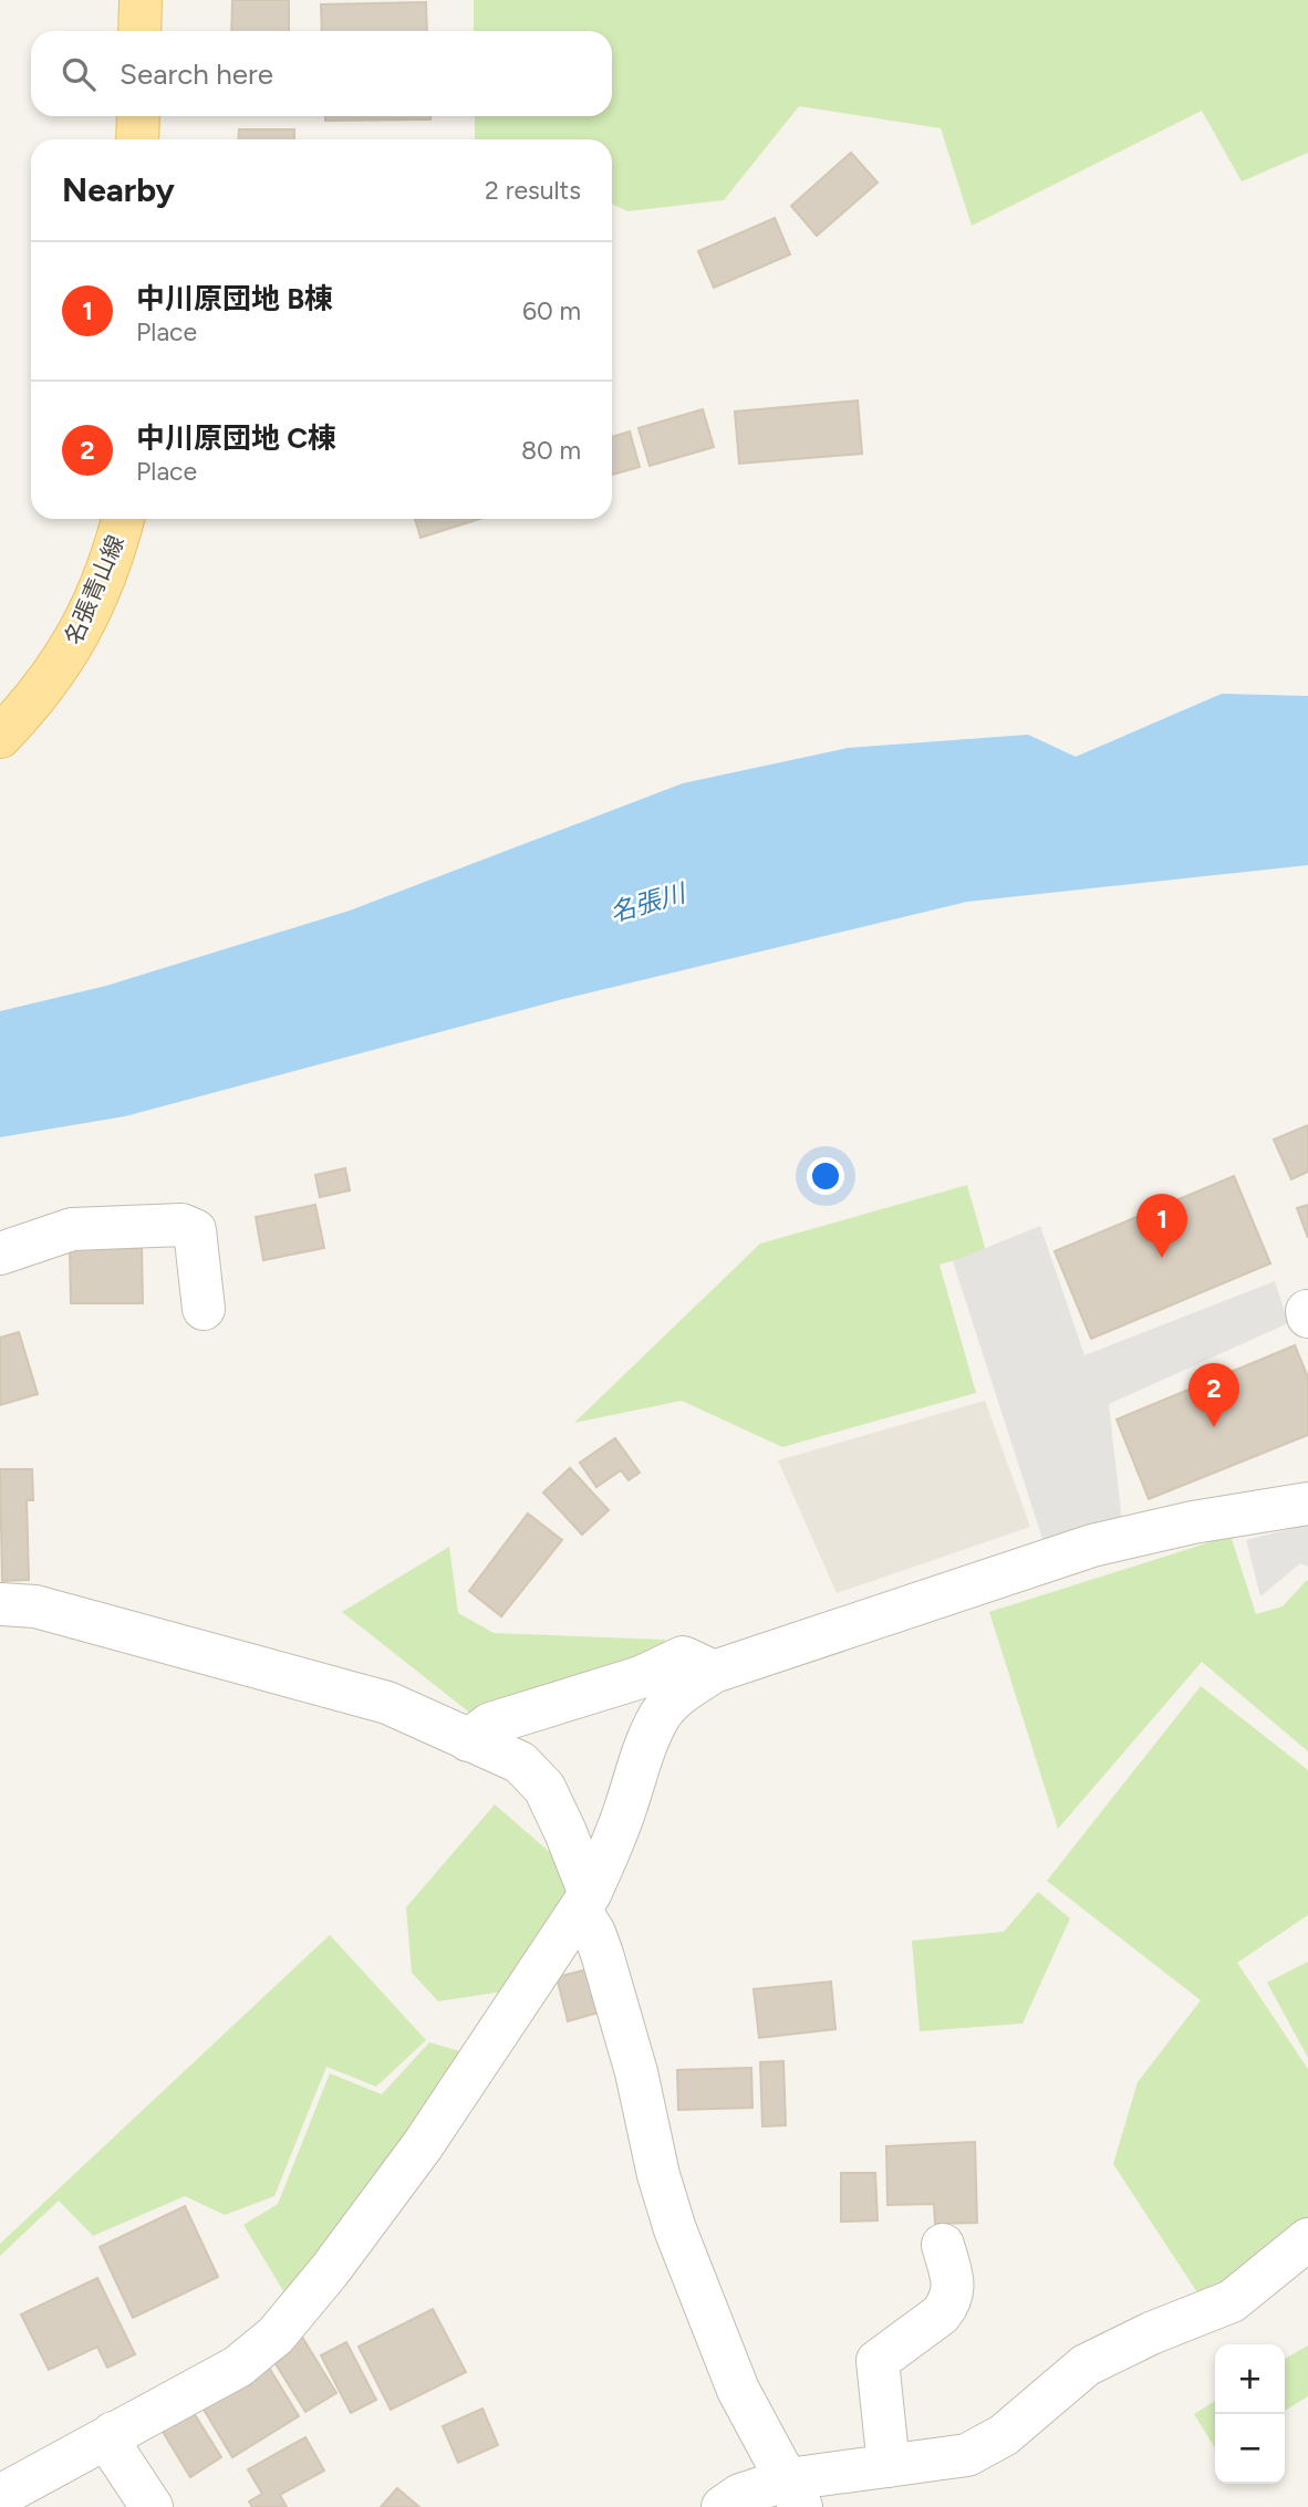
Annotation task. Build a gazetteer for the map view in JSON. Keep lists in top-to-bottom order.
{
  "streets": {
    "main road": ["名張青山線"]
  },
  "water": ["名張川"],
  "page": {
    "search": "Search here",
    "heading": ["Nearby", "2 results"],
    "list": [
      {
        "mark": "1",
        "name": "中川原団地 B棟",
        "note": "Place",
        "value": "60 m"
      },
      {
        "mark": "2",
        "name": "中川原団地 C棟",
        "note": "Place",
        "value": "80 m"
      }
    ],
    "pins": ["1", "2"],
    "map_buttons": ["+", "−"]
  }
}
